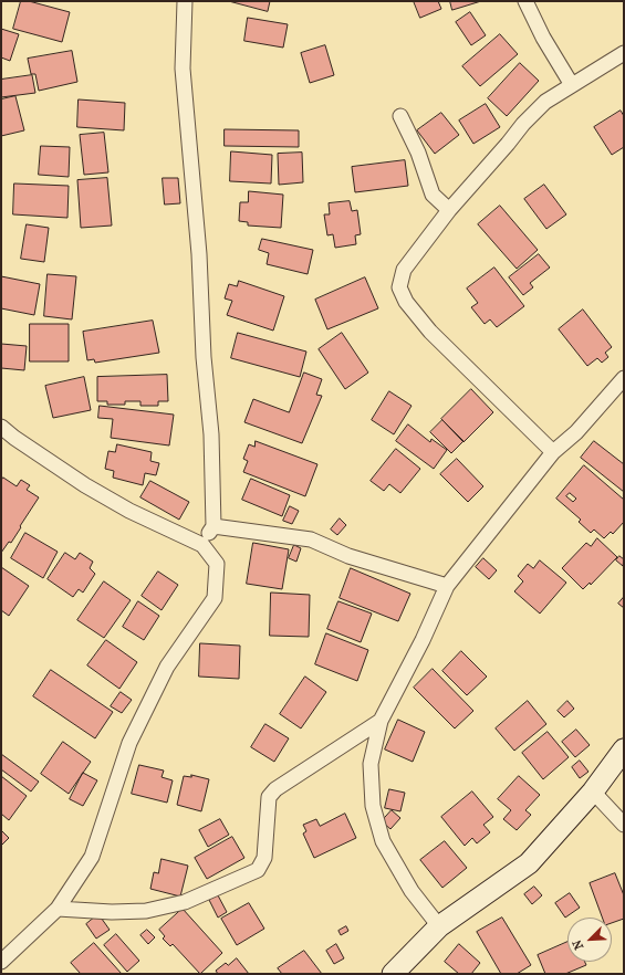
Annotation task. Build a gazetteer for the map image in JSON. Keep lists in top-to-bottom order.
{
  "north": "bottom left"
}
